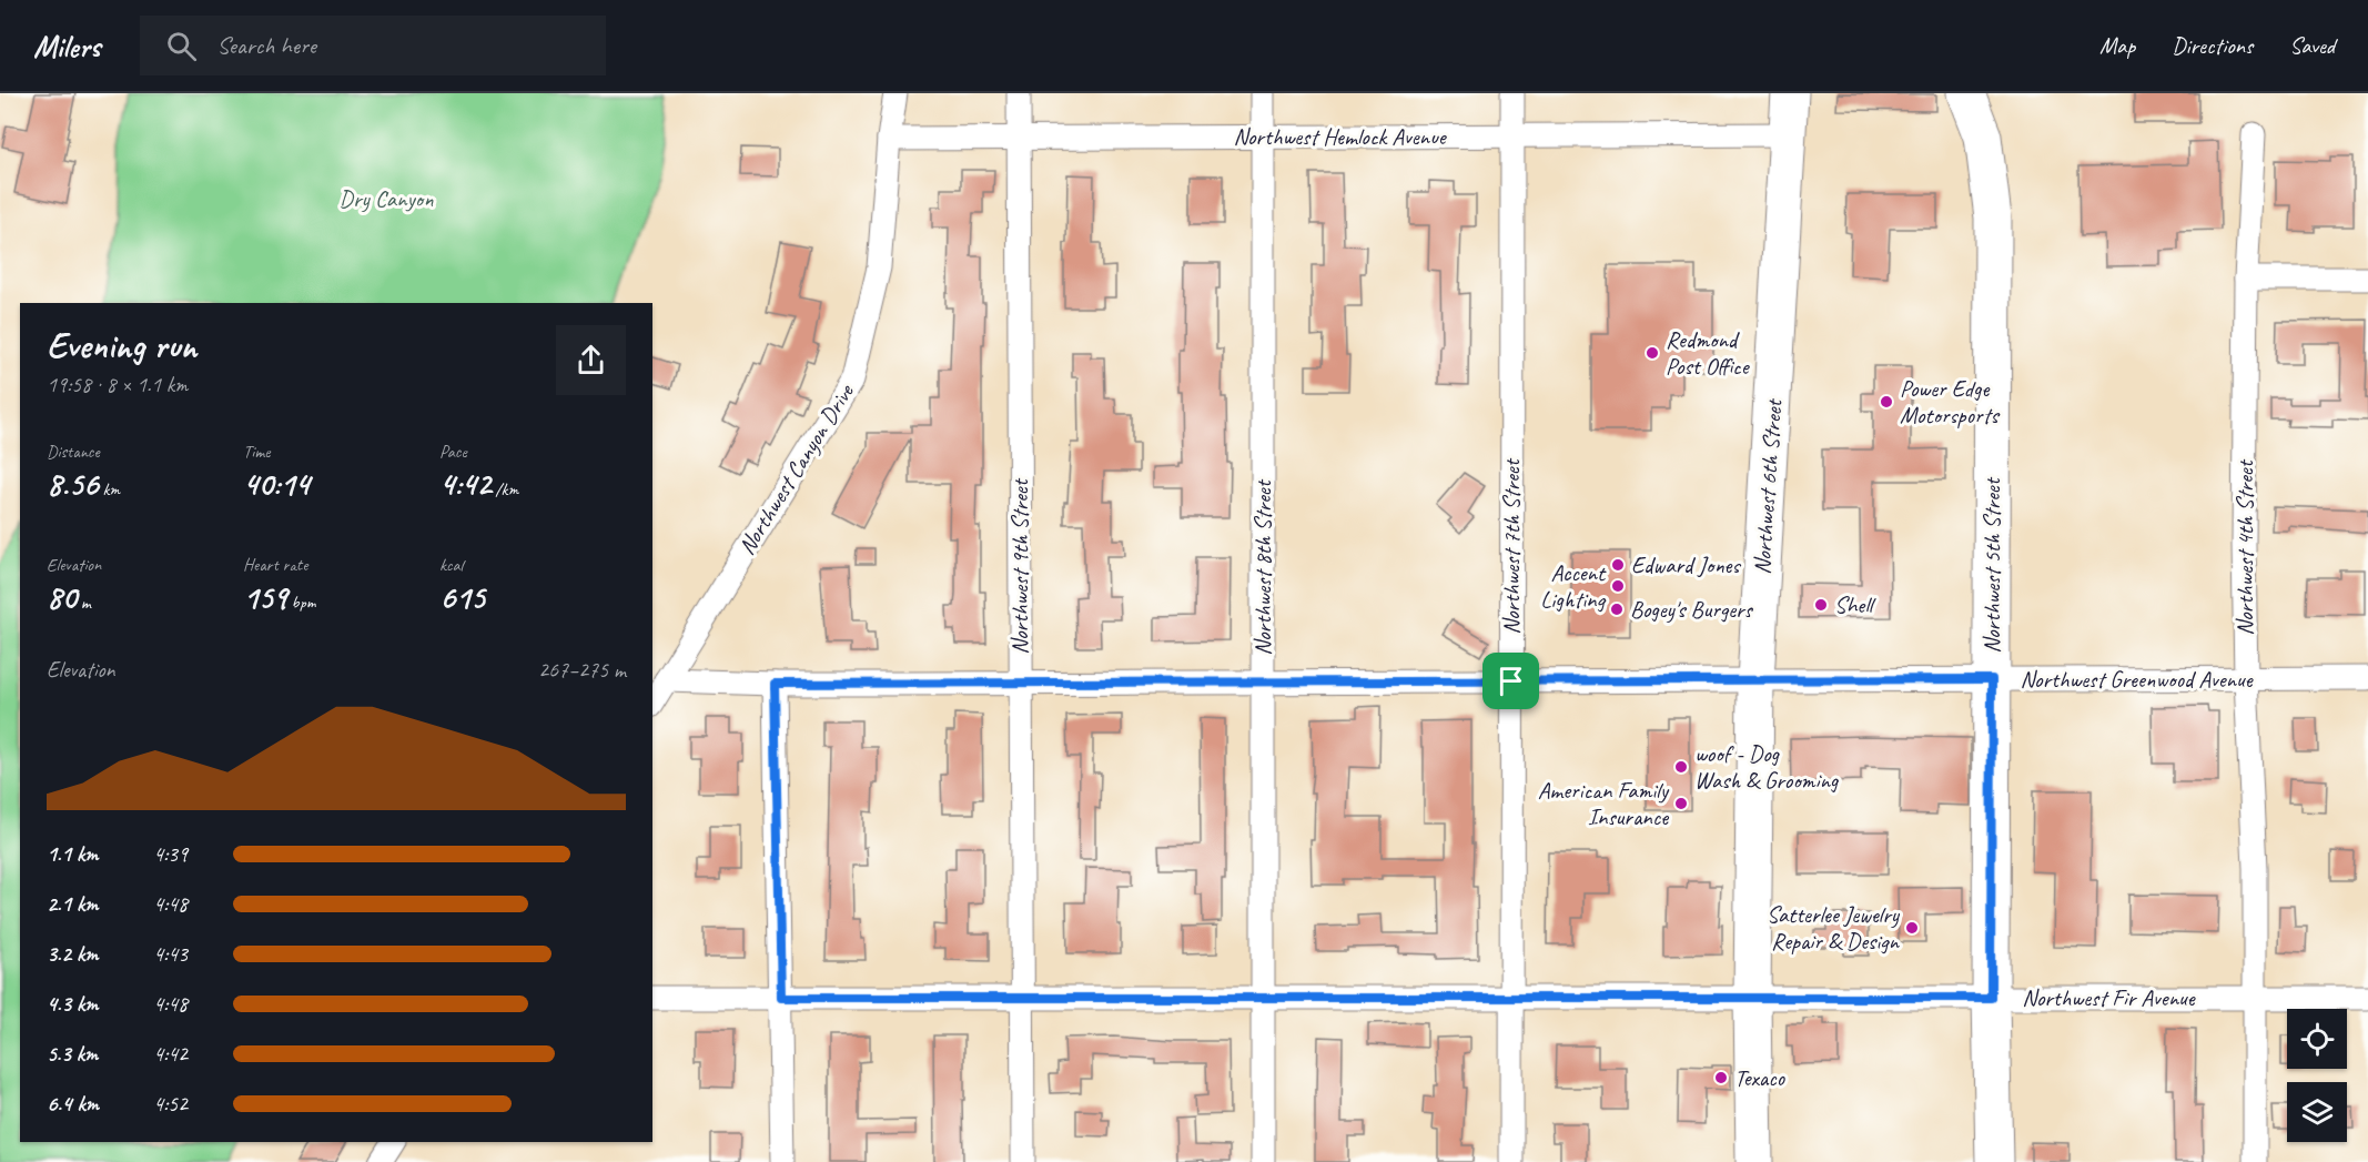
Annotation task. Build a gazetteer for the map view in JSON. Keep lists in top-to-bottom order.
{
  "streets": {
    "main road": ["Northwest 6th Street", "Northwest 5th Street"],
    "street": [
      "Northwest Hemlock Avenue",
      "Northwest Canyon Drive",
      "Northwest 7th Street",
      "Northwest 4th Street",
      "Northwest 9th Street",
      "Northwest 8th Street",
      "Northwest Greenwood Avenue",
      "Northwest Fir Avenue"
    ]
  },
  "crossings": [
    ["Northwest Hemlock Avenue", "Northwest Canyon Drive"],
    ["Northwest Hemlock Avenue", "Northwest 6th Street"],
    ["Northwest Hemlock Avenue", "Northwest 7th Street"],
    ["Northwest Hemlock Avenue", "Northwest 9th Street"],
    ["Northwest Hemlock Avenue", "Northwest 8th Street"],
    ["Northwest Canyon Drive", "Northwest Greenwood Avenue"],
    ["Northwest 6th Street", "Northwest Greenwood Avenue"],
    ["Northwest 6th Street", "Northwest Fir Avenue"],
    ["Northwest 7th Street", "Northwest Greenwood Avenue"],
    ["Northwest 7th Street", "Northwest Fir Avenue"],
    ["Northwest 4th Street", "Northwest Greenwood Avenue"],
    ["Northwest 4th Street", "Northwest Fir Avenue"],
    ["Northwest 5th Street", "Northwest Greenwood Avenue"],
    ["Northwest 5th Street", "Northwest Fir Avenue"],
    ["Northwest 9th Street", "Northwest Greenwood Avenue"],
    ["Northwest 9th Street", "Northwest Fir Avenue"],
    ["Northwest 8th Street", "Northwest Greenwood Avenue"],
    ["Northwest 8th Street", "Northwest Fir Avenue"]
  ],
  "parks": ["Dry Canyon"],
  "places": [
    "Redmond Post Office",
    "Power Edge Motorsports",
    "Edward Jones",
    "Accent Lighting",
    "Shell",
    "Bogey's Burgers",
    "woof - Dog Wash & Grooming",
    "American Family Insurance",
    "Satterlee Jewelry Repair & Design",
    "Texaco"
  ],
  "page": {
    "header": "Milers",
    "search": "Search here",
    "nav": ["Map", "Directions", "Saved"],
    "heading": ["Evening run", "19:58 · 8 × 1.1 km"],
    "stats": [
      ["Distance", "8.56 km"],
      ["Time", "40:14"],
      ["Pace", "4:42 /km"],
      ["Elevation", "80 m"],
      ["Heart rate", "159 bpm"],
      ["kcal", "615"]
    ],
    "chart": ["Elevation", "267–275 m"],
    "list": [
      {
        "name": "1.1 km",
        "note": "4:39"
      },
      {
        "name": "2.1 km",
        "note": "4:48"
      },
      {
        "name": "3.2 km",
        "note": "4:43"
      },
      {
        "name": "4.3 km",
        "note": "4:48"
      },
      {
        "name": "5.3 km",
        "note": "4:42"
      },
      {
        "name": "6.4 km",
        "note": "4:52"
      }
    ]
  }
}
